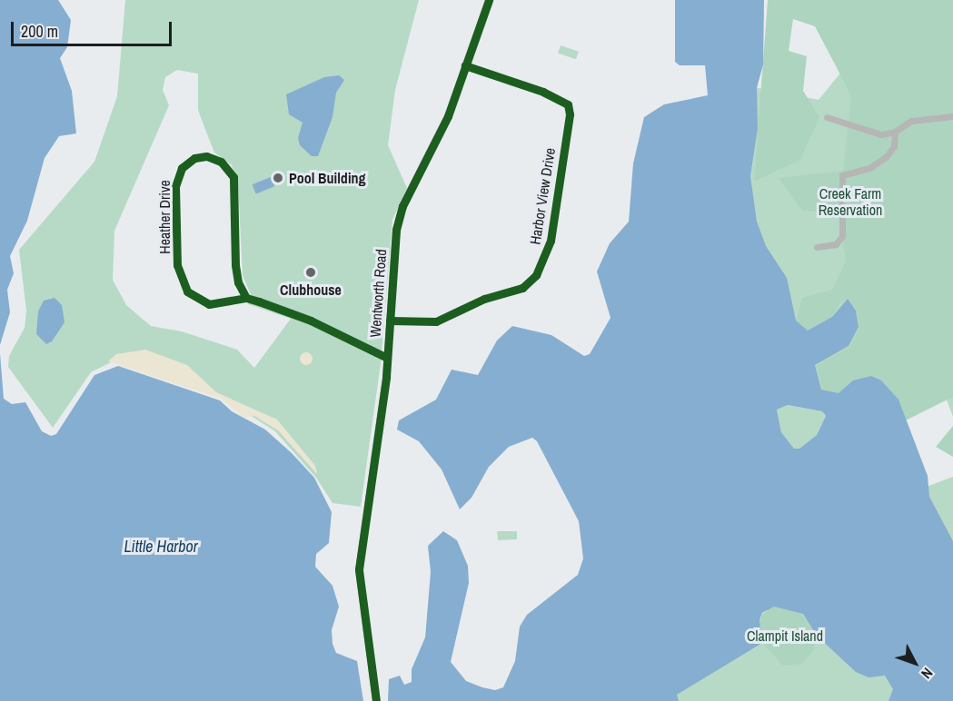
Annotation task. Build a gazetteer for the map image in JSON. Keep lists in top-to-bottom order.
{
  "streets": {
    "main road": ["Wentworth Road"],
    "street": ["Harbor View Drive", "Heather Drive"]
  },
  "crossings": [
    ["Harbor View Drive", "Wentworth Road"]
  ],
  "water": ["Little Harbor"],
  "parks": ["Creek Farm Reservation", "Clampit Island"],
  "places": ["Pool Building", "Clubhouse"],
  "scale_bar": "200 m",
  "north": "bottom right"
}
